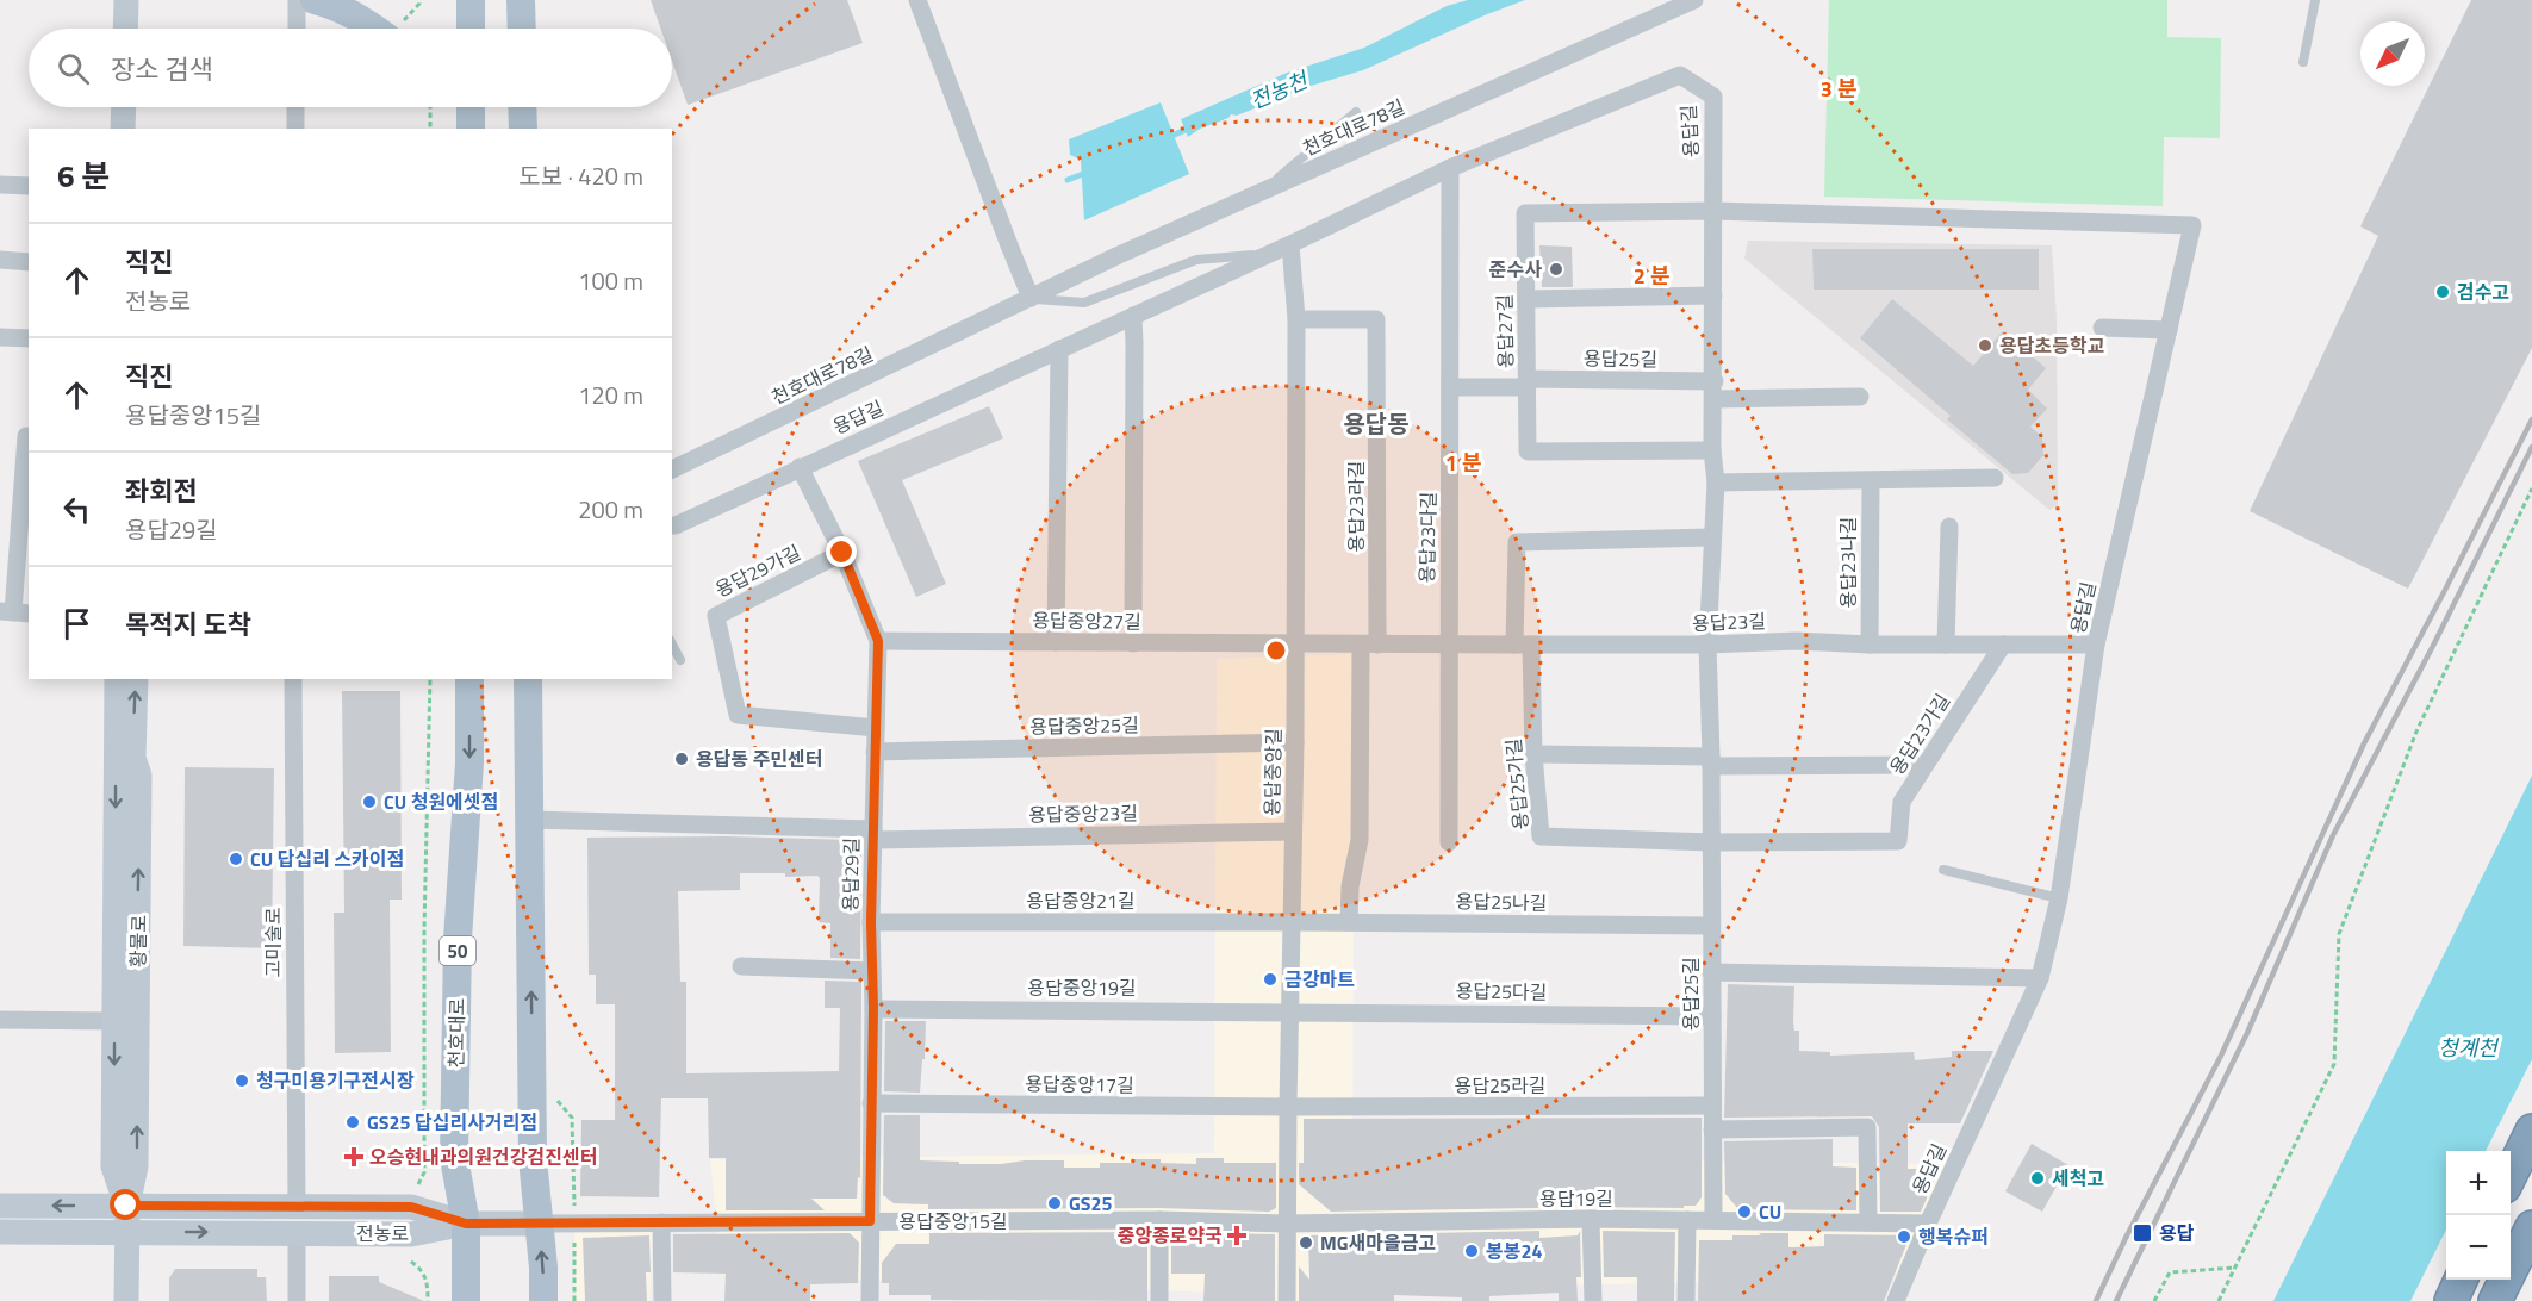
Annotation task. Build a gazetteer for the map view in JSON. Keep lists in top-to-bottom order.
{
  "streets": {
    "main road": ["50", "천호대로"],
    "street": [
      "천호대로78길",
      "용답길",
      "용답27길",
      "용답25길",
      "용답23라길",
      "용답23다길",
      "용답23나길",
      "용답29가길",
      "용답중앙27길",
      "용답23길",
      "용답중앙25길",
      "용답23가길",
      "용답중앙길",
      "용답25가길",
      "용답중앙23길",
      "용답29길",
      "용답중앙21길",
      "용답25나길",
      "황물로",
      "고미술로",
      "용답중앙19길",
      "용답25다길",
      "용답중앙17길",
      "용답25라길",
      "용답19길",
      "용답중앙15길",
      "전농로"
    ]
  },
  "crossings": [
    ["용답길", "용답27길"],
    ["용답길", "용답25길"],
    ["용답길", "용답23다길"],
    ["용답길", "용답23길"],
    ["용답길", "용답중앙길"],
    ["용답길", "용답29길"],
    ["용답길", "용답19길"],
    ["용답27길", "용답25길"],
    ["용답25길", "용답23길"],
    ["용답25길", "용답23가길"],
    ["용답25길", "용답25가길"],
    ["용답25길", "용답25나길"],
    ["용답25길", "용답25다길"],
    ["용답25길", "용답25라길"],
    ["용답25길", "용답19길"],
    ["용답23라길", "용답23길"],
    ["용답23라길", "용답중앙길"],
    ["용답23다길", "용답23길"],
    ["용답23나길", "용답23길"],
    ["용답29가길", "용답29길"],
    ["용답중앙27길", "용답23길"],
    ["용답중앙27길", "용답중앙길"],
    ["용답중앙27길", "용답29길"],
    ["용답23길", "용답23가길"],
    ["용답23길", "용답중앙길"],
    ["용답23길", "용답25가길"],
    ["용답중앙25길", "용답중앙길"],
    ["용답중앙25길", "용답29길"],
    ["용답23가길", "용답25가길"],
    ["용답중앙길", "용답중앙23길"],
    ["용답중앙길", "용답중앙21길"],
    ["용답중앙길", "용답25나길"],
    ["용답중앙길", "용답중앙19길"],
    ["용답중앙길", "용답25다길"],
    ["용답중앙길", "용답중앙17길"],
    ["용답중앙길", "용답25라길"],
    ["용답중앙길", "용답19길"],
    ["용답중앙길", "용답중앙15길"],
    ["용답중앙23길", "용답29길"],
    ["용답29길", "용답중앙21길"],
    ["용답29길", "용답중앙19길"],
    ["용답29길", "용답중앙17길"],
    ["용답29길", "용답중앙15길"],
    ["용답중앙21길", "용답25나길"],
    ["황물로", "전농로"],
    ["고미술로", "전농로"],
    ["용답중앙19길", "용답25다길"],
    ["천호대로", "용답중앙15길"],
    ["천호대로", "전농로"],
    ["용답중앙17길", "용답25라길"],
    ["용답19길", "용답중앙15길"],
    ["용답중앙15길", "전농로"]
  ],
  "districts": ["용답동"],
  "water": ["전농천", "청계천"],
  "places": {
    "other": [
      "준수사",
      "검수고",
      "용답초등학교",
      "용답동 주민센터",
      "CU 청원에셋점",
      "CU 답십리 스카이점",
      "금강마트",
      "청구미용기구전시장",
      "GS25 답십리사거리점",
      "세척고",
      "GS25",
      "CU",
      "행복슈퍼",
      "MG새마을금고",
      "봉봉24"
    ],
    "health": ["오승현내과의원건강검진센터", "중앙종로약국"],
    "transit": ["용답"]
  },
  "north": "bottom left",
  "page": {
    "search": "장소 검색",
    "heading": ["6 분", "도보 · 420 m"],
    "list": [
      ["직진", "전농로", "100 m"],
      ["직진", "용답중앙15길", "120 m"],
      ["좌회전", "용답29길", "200 m"],
      "목적지 도착"
    ],
    "map_buttons": ["+", "−"]
  },
  "rings": ["3 분", "2 분", "1 분"]
}
